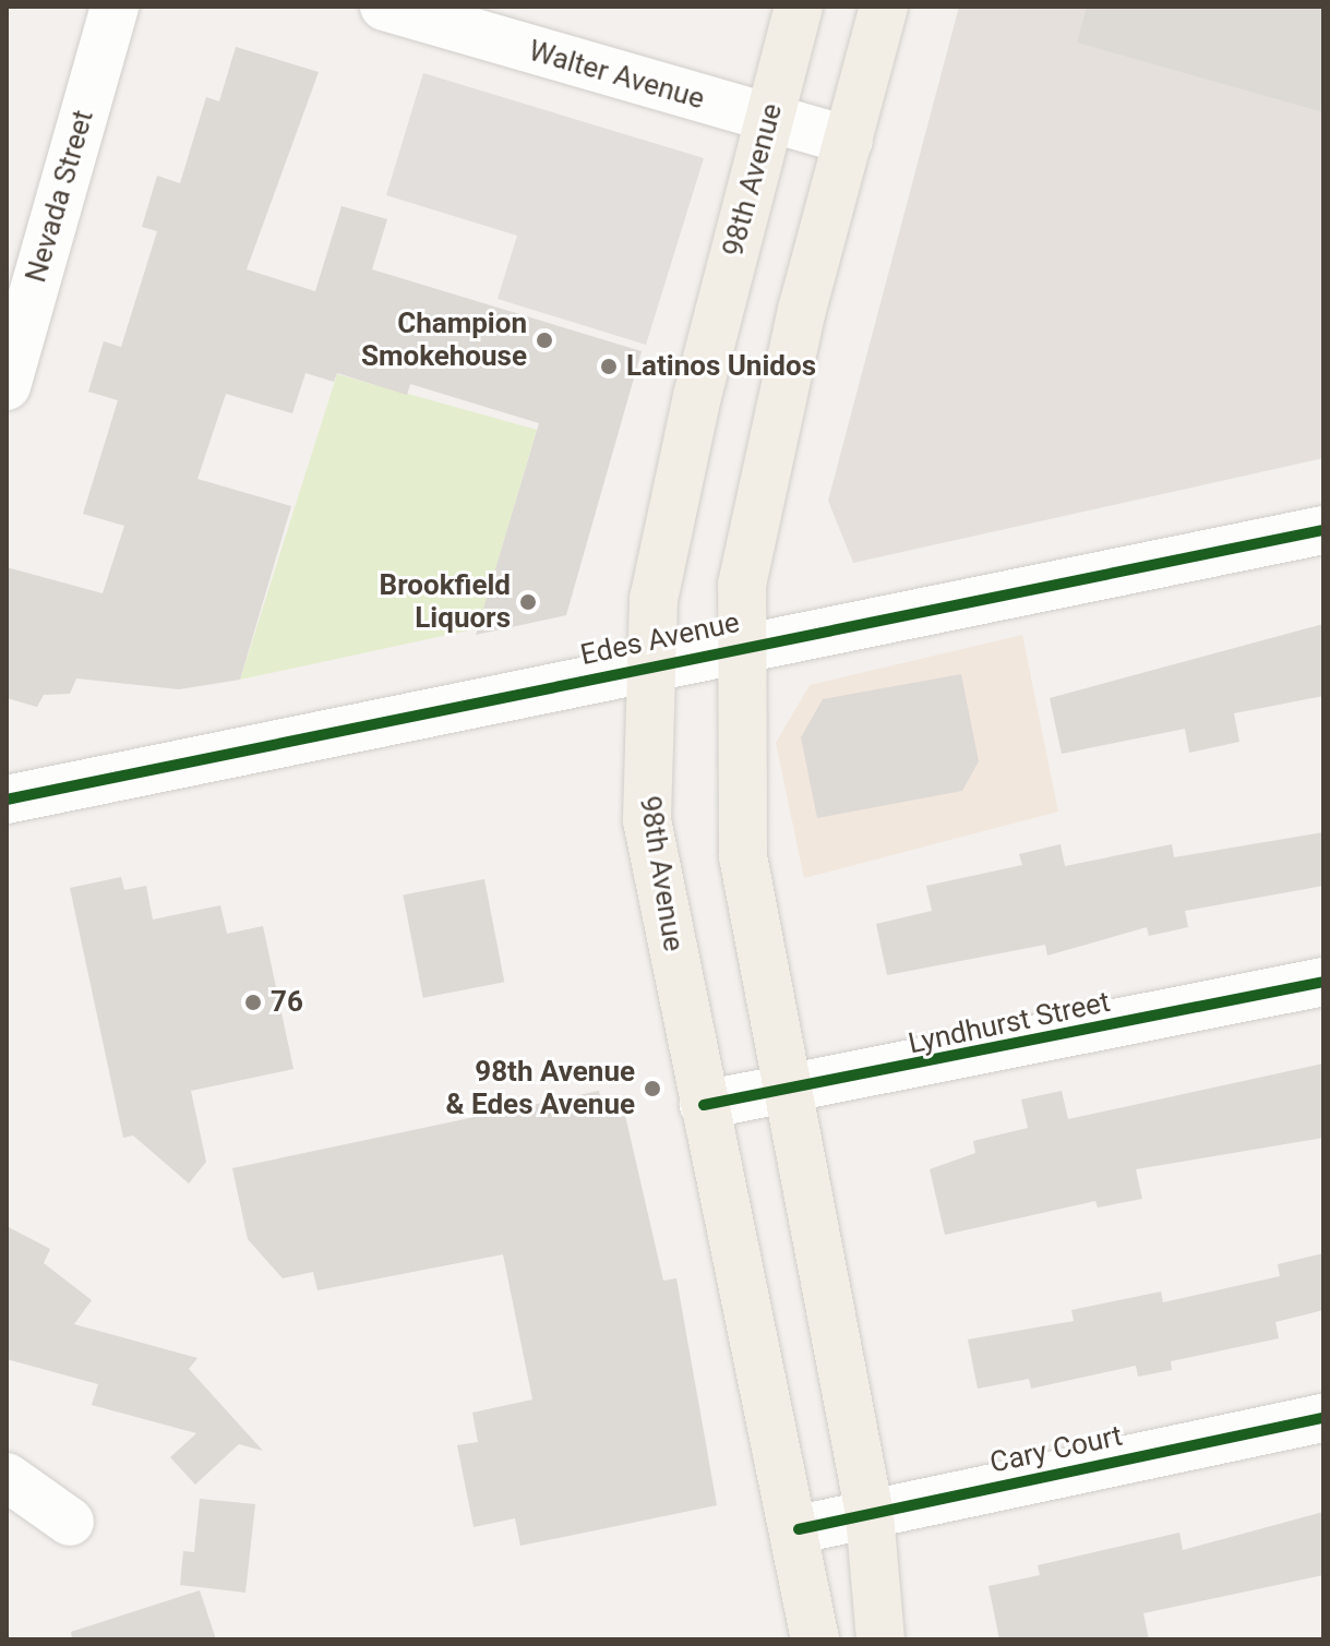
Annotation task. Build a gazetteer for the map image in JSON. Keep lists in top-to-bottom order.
{
  "streets": {
    "main road": ["98th Avenue"],
    "street": [
      "Walter Avenue",
      "Nevada Street",
      "Edes Avenue",
      "Lyndhurst Street",
      "Cary Court"
    ]
  },
  "crossings": [
    ["Walter Avenue", "98th Avenue"],
    ["98th Avenue", "Edes Avenue"],
    ["98th Avenue", "Lyndhurst Street"],
    ["98th Avenue", "Cary Court"]
  ],
  "places": [
    "Champion Smokehouse",
    "Latinos Unidos",
    "Brookfield Liquors",
    "76",
    "98th Avenue & Edes Avenue"
  ]
}
